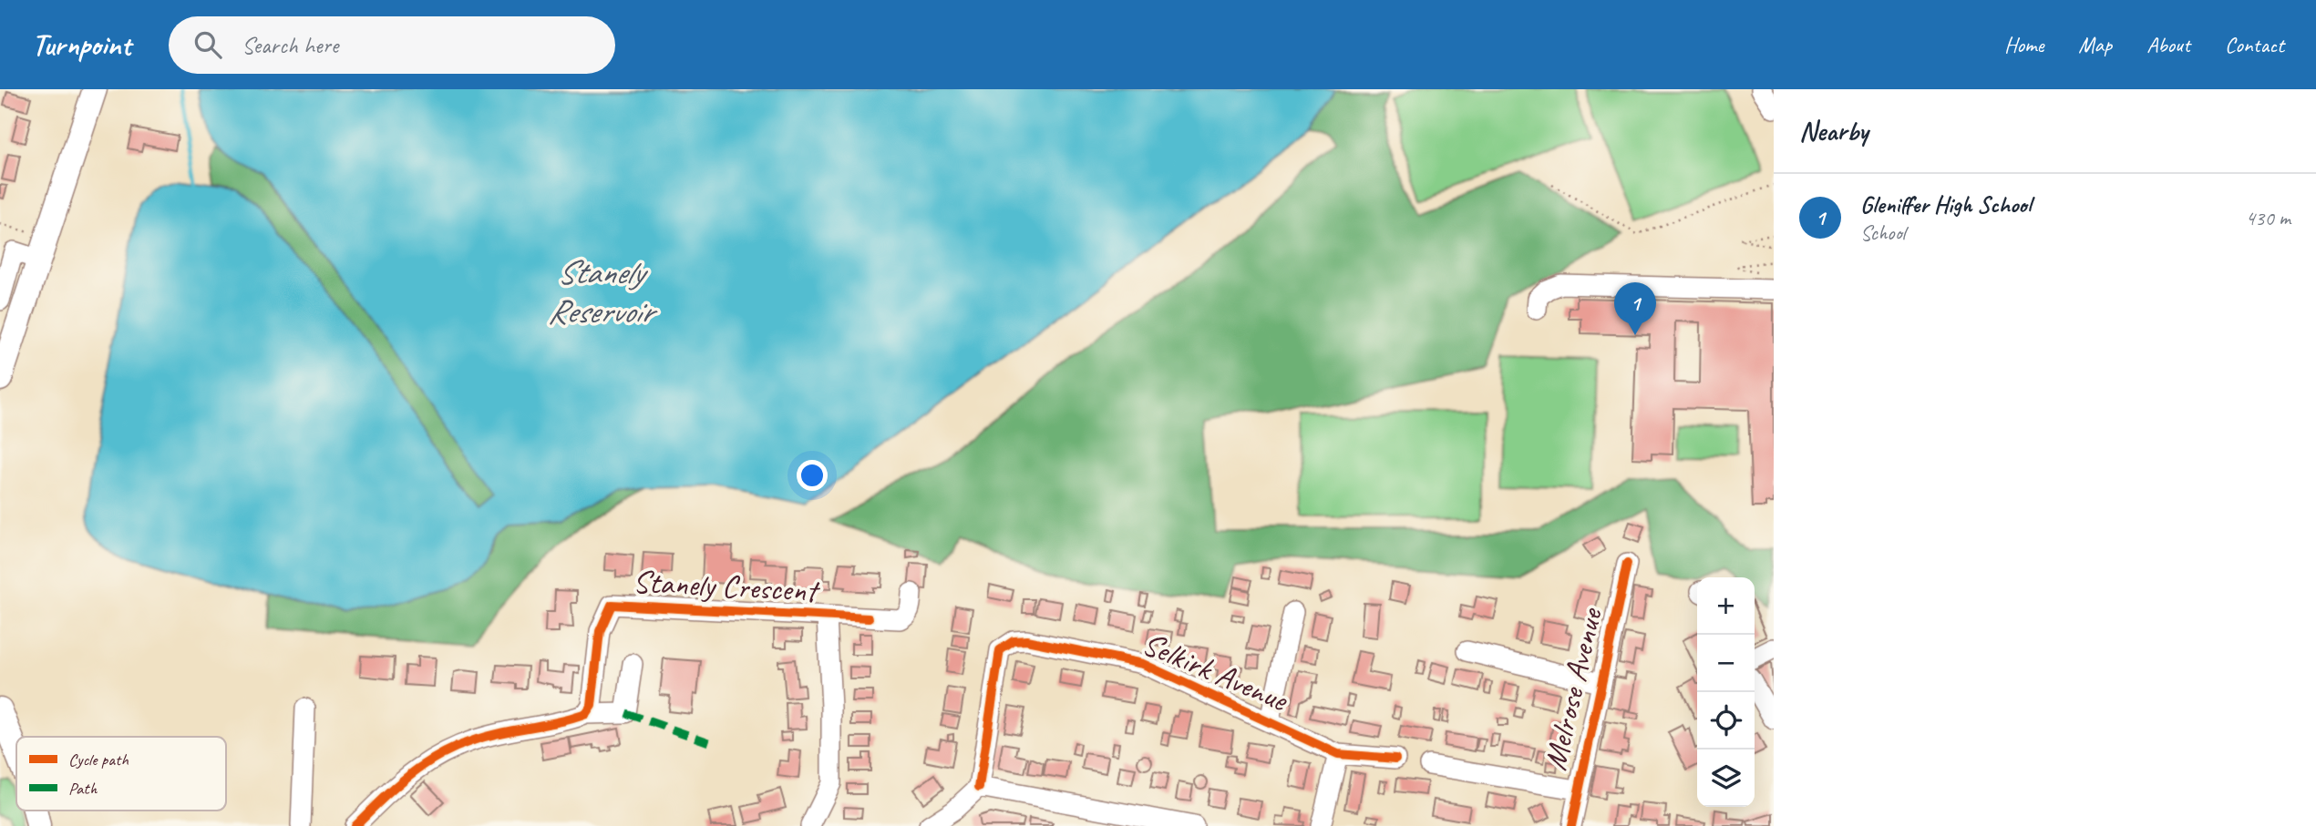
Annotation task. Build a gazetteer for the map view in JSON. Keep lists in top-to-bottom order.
{
  "streets": {
    "street": ["Stanely Crescent", "Selkirk Avenue", "Melrose Avenue"]
  },
  "water": ["Stanely Reservoir"],
  "legend": ["Cycle path", "Path"],
  "page": {
    "header": "Turnpoint",
    "search": "Search here",
    "nav": [
      "Home",
      "Map",
      "About",
      "Contact"
    ],
    "heading": "Nearby",
    "list": [
      {
        "mark": "1",
        "name": "Gleniffer High School",
        "note": "School",
        "value": "430 m"
      }
    ],
    "pins": "1",
    "map_buttons": ["+", "−"]
  }
}
